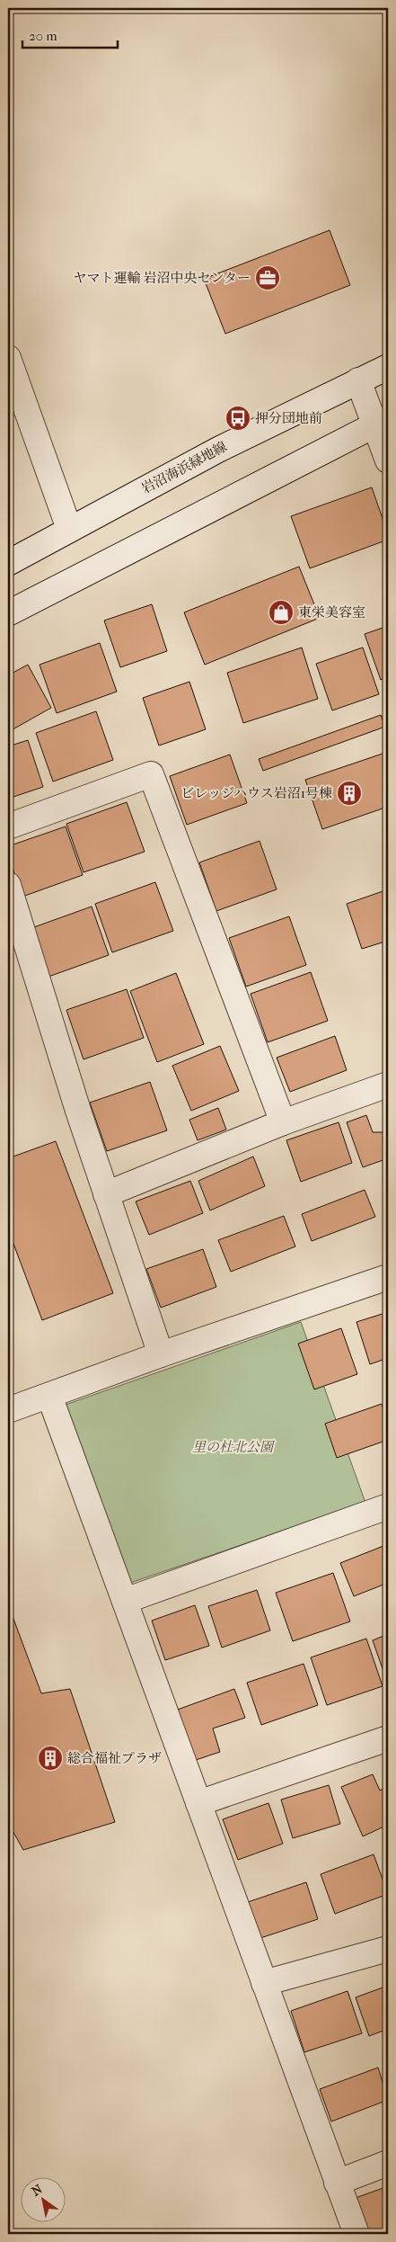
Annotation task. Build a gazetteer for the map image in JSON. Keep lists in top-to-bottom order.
{
  "streets": {
    "street": ["岩沼海浜緑地線"]
  },
  "parks": ["里の杜北公園"],
  "places": {
    "office": ["ヤマト運輸 岩沼中央センター"],
    "bus stop": ["押分団地前"],
    "shop": ["東栄美容室"],
    "building": ["ビレッジハウス岩沼1号棟", "総合福祉プラザ"]
  },
  "scale_bar": "20 m",
  "north": "top left"
}
